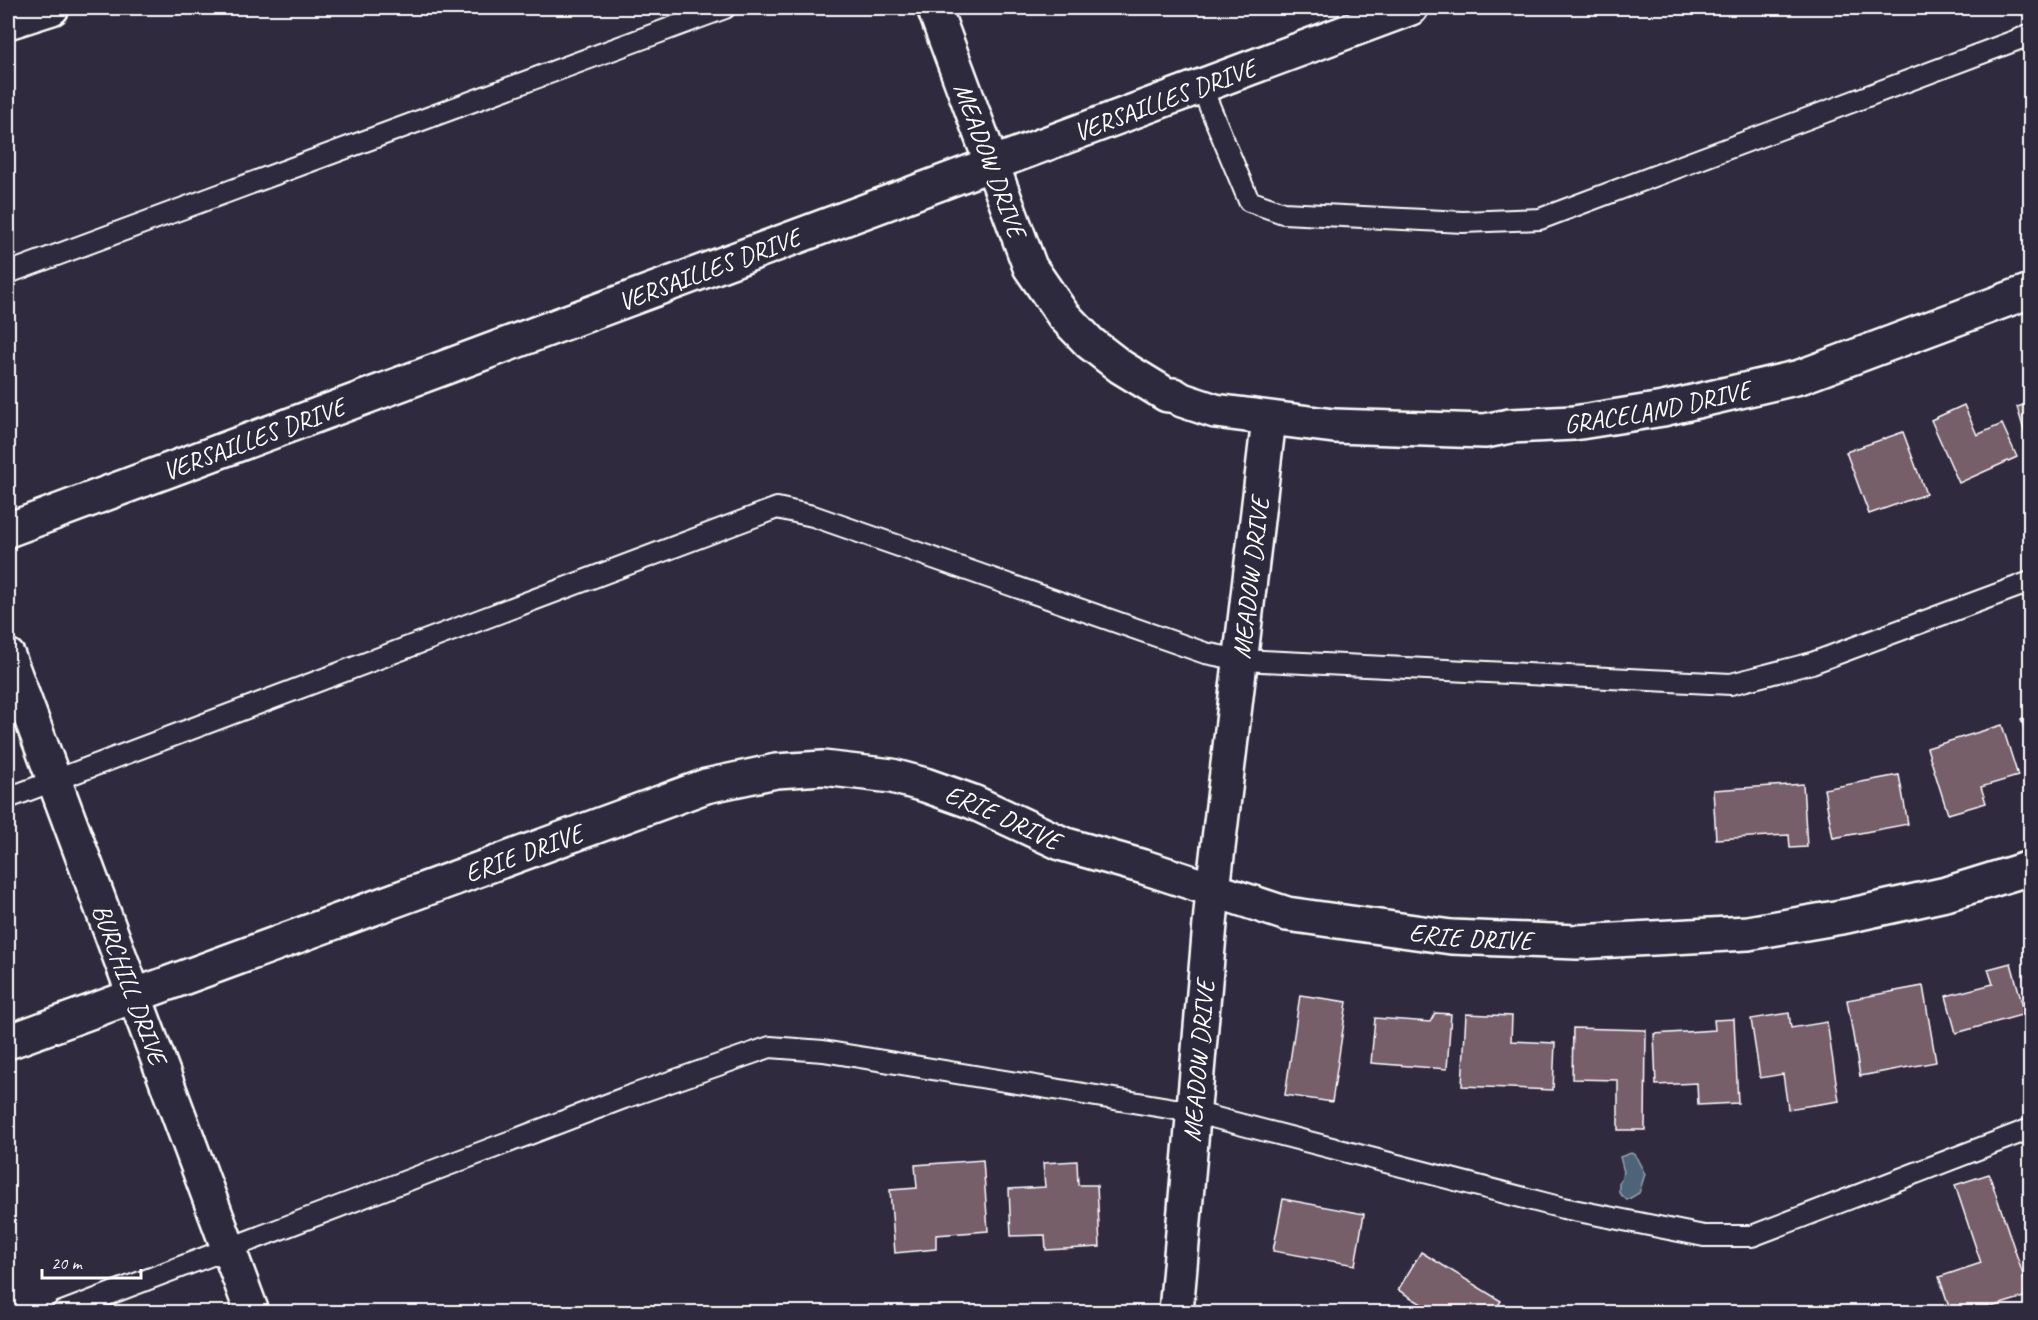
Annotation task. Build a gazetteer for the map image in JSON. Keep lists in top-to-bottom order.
{
  "streets": {
    "street": [
      "VERSAILLES DRIVE",
      "MEADOW DRIVE",
      "GRACELAND DRIVE",
      "ERIE DRIVE",
      "BURCHILL DRIVE"
    ]
  },
  "crossings": [
    ["VERSAILLES DRIVE", "MEADOW DRIVE"],
    ["MEADOW DRIVE", "GRACELAND DRIVE"],
    ["MEADOW DRIVE", "ERIE DRIVE"],
    ["ERIE DRIVE", "BURCHILL DRIVE"]
  ],
  "scale_bar": "20 m"
}
